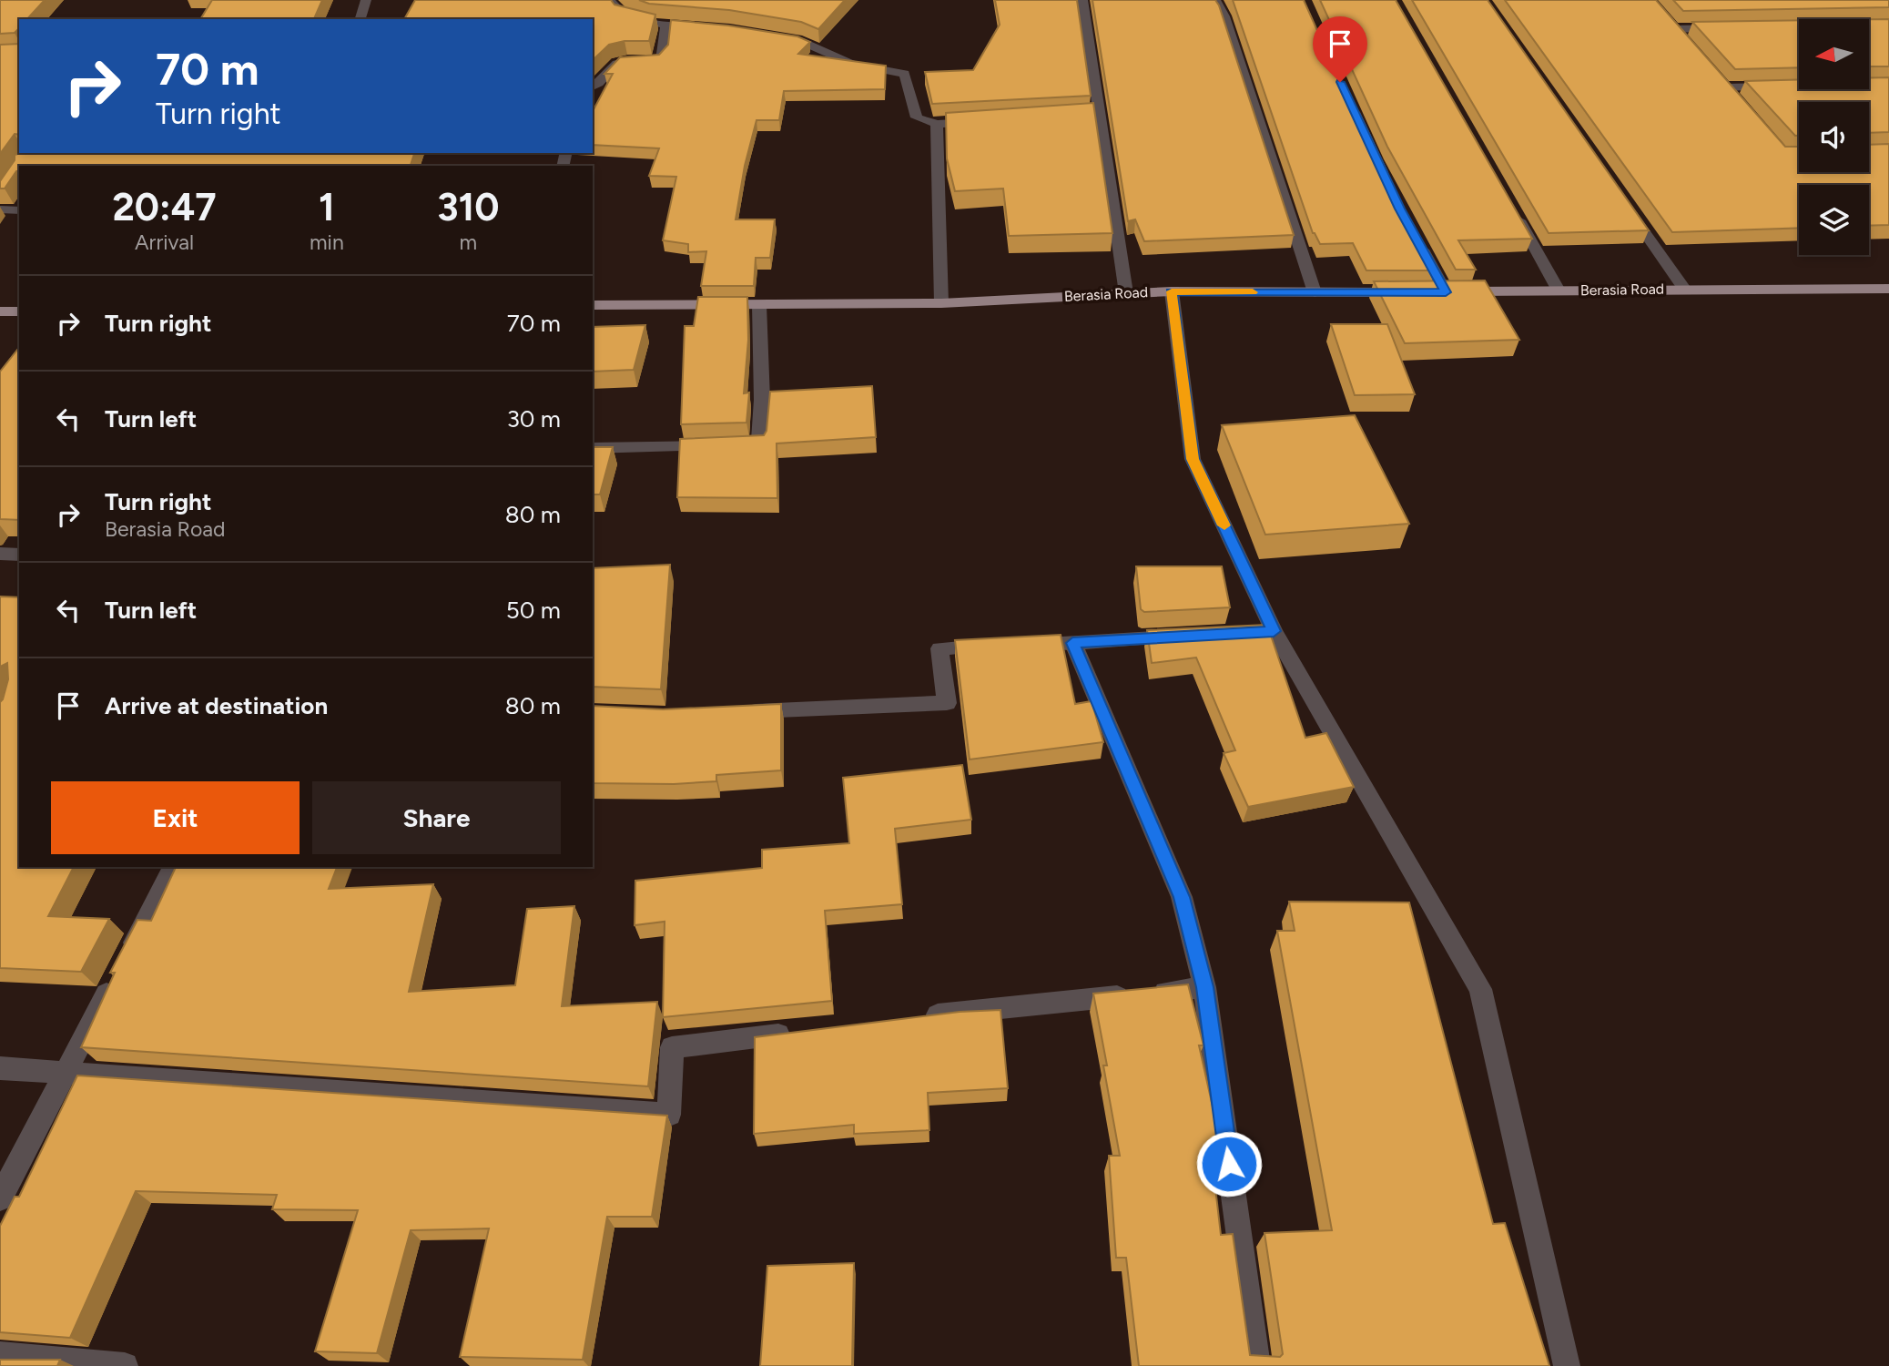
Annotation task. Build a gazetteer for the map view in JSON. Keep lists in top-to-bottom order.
{
  "streets": {
    "main road": ["Berasia Road"]
  },
  "north": "left",
  "page": {
    "turn": ["70 m", "Turn right"],
    "eta": [
      "20:47",
      "Arrival",
      "1",
      "min",
      "310",
      "m"
    ],
    "list": [
      {
        "name": "Turn right",
        "value": "70 m"
      },
      {
        "name": "Turn left",
        "value": "30 m"
      },
      {
        "name": "Turn right",
        "note": "Berasia Road",
        "value": "80 m"
      },
      {
        "name": "Turn left",
        "value": "50 m"
      },
      {
        "name": "Arrive at destination",
        "value": "80 m"
      }
    ],
    "buttons": ["Exit", "Share"]
  }
}
